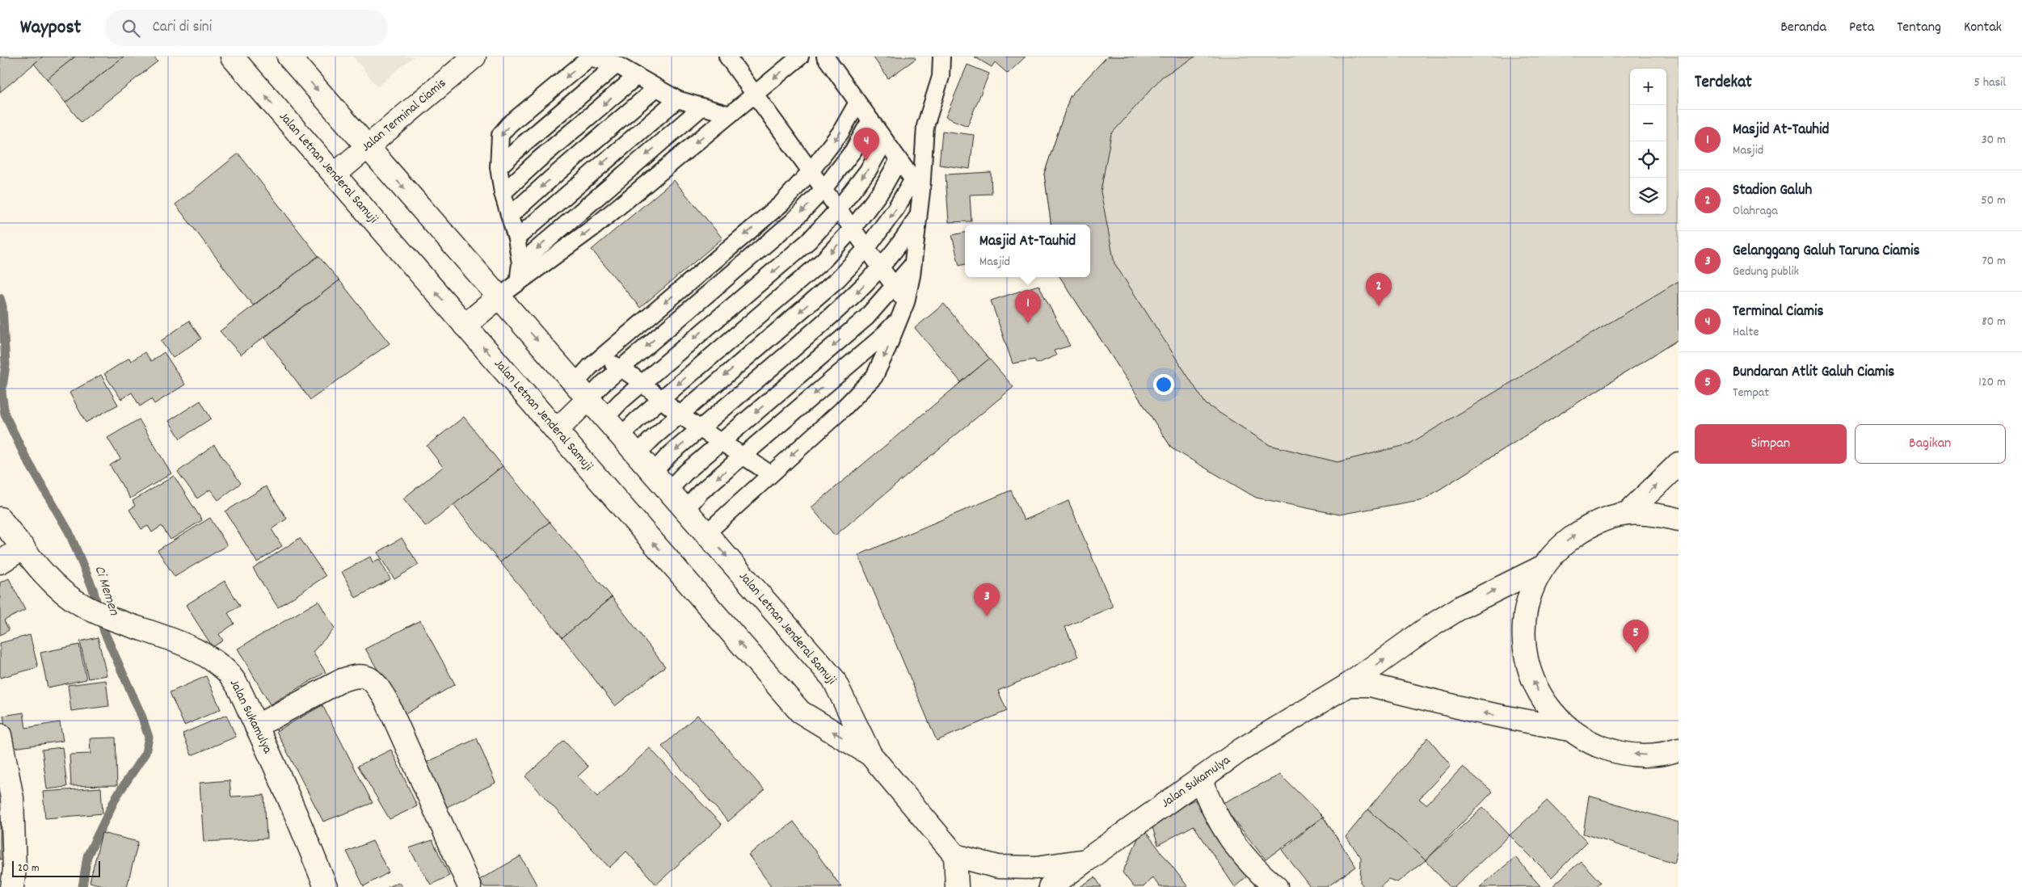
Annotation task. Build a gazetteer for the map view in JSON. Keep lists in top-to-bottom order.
{
  "streets": {
    "main road": ["Jalan Terminal Ciamis", "Jalan Letnan Jenderal Samuji", "Jalan Sukamulya"]
  },
  "crossings": [
    ["Jalan Terminal Ciamis", "Jalan Letnan Jenderal Samuji"]
  ],
  "water": ["Ci Memen"],
  "scale_bar": "20 m",
  "page": {
    "header": "Waypost",
    "search": "Cari di sini",
    "nav": [
      "Beranda",
      "Peta",
      "Tentang",
      "Kontak"
    ],
    "heading": ["Terdekat", "5 hasil"],
    "map_buttons": ["+", "−"],
    "list": [
      {
        "mark": "1",
        "name": "Masjid At-Tauhid",
        "note": "Masjid",
        "value": "30 m"
      },
      {
        "mark": "2",
        "name": "Stadion Galuh",
        "note": "Olahraga",
        "value": "50 m"
      },
      {
        "mark": "3",
        "name": "Gelanggang Galuh Taruna Ciamis",
        "note": "Gedung publik",
        "value": "70 m"
      },
      {
        "mark": "4",
        "name": "Terminal Ciamis",
        "note": "Halte",
        "value": "80 m"
      },
      {
        "mark": "5",
        "name": "Bundaran Atlit Galuh Ciamis",
        "note": "Tempat",
        "value": "120 m"
      }
    ],
    "pins": [
      "4",
      "2",
      "1",
      "3",
      "5"
    ],
    "popup": ["Masjid At-Tauhid", "Masjid"],
    "buttons": ["Simpan", "Bagikan"],
    "scale": "20 m"
  }
}
